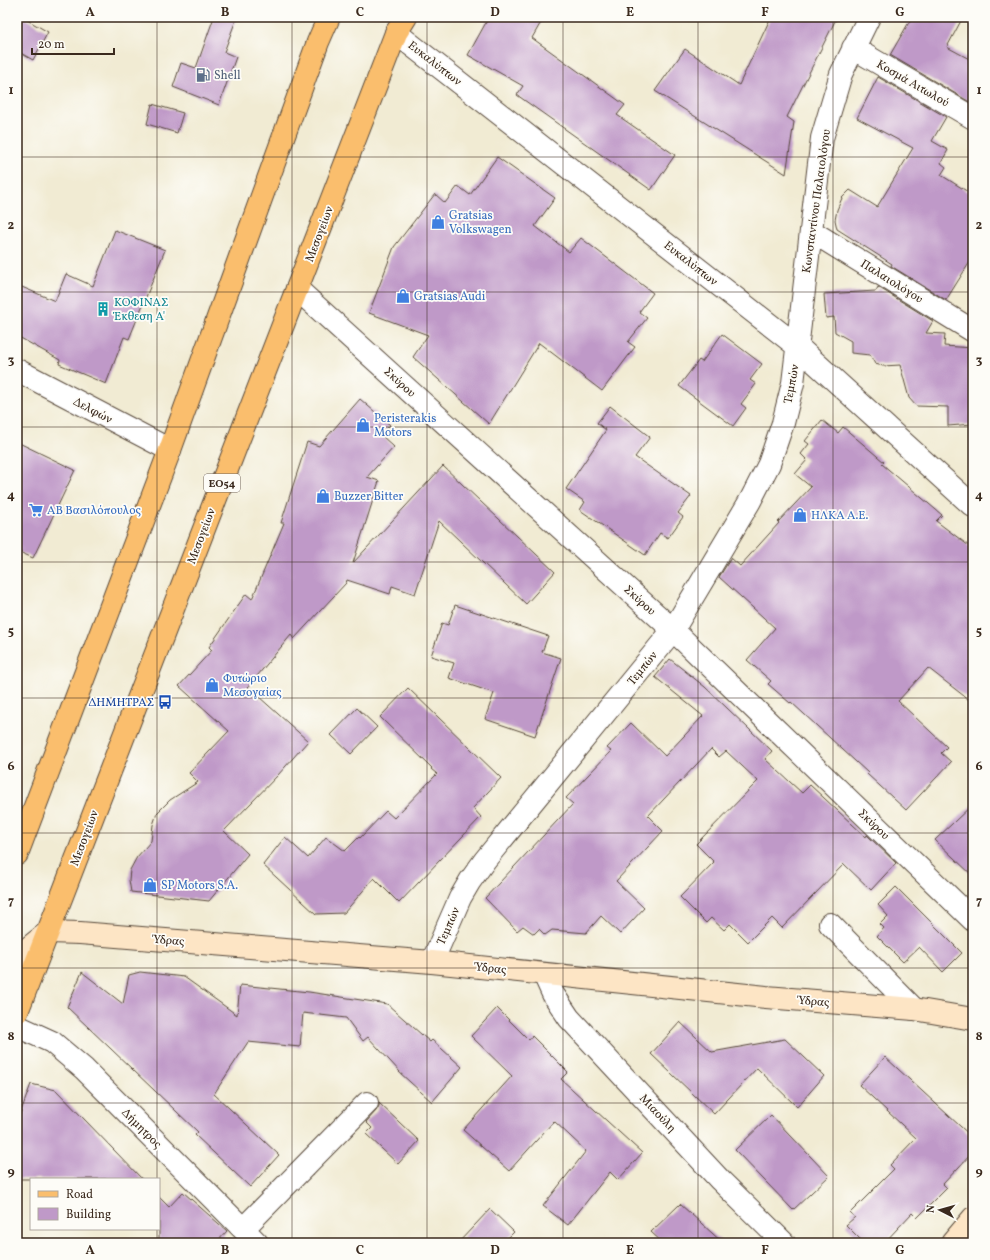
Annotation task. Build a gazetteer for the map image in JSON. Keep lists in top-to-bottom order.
{
  "streets": {
    "main road": ["Μεσογείων", "ΕΟ54"],
    "street": [
      "Ευκαλύπτων",
      "Κοσμά Αιτωλού",
      "Κωνσταντίνου Παλαιολόγου",
      "Παλαιολόγου",
      "Σκύρου",
      "Τεμπών",
      "Δελφών",
      "Ύδρας",
      "Μιαούλη",
      "Δήμητρος"
    ]
  },
  "crossings": [
    ["Ευκαλύπτων", "Κωνσταντίνου Παλαιολόγου"],
    ["Ευκαλύπτων", "Μεσογείων"],
    ["Ευκαλύπτων", "Τεμπών"],
    ["Κοσμά Αιτωλού", "Κωνσταντίνου Παλαιολόγου"],
    ["Κωνσταντίνου Παλαιολόγου", "Παλαιολόγου"],
    ["Κωνσταντίνου Παλαιολόγου", "Τεμπών"],
    ["Μεσογείων", "Σκύρου"],
    ["Μεσογείων", "Ύδρας"],
    ["Σκύρου", "Τεμπών"],
    ["Τεμπών", "Ύδρας"],
    ["Ύδρας", "Μιαούλη"]
  ],
  "places": {
    "fuel station": ["Shell"],
    "shop": [
      "Gratsias Volkswagen",
      "Gratsias Audi",
      "Peristerakis Motors",
      "Buzzer Bitter",
      "ΗΛΚΑ Α.Ε.",
      "Φυτώριο Μεσογαίας",
      "SP Motors S.A."
    ],
    "building": ["ΚΟΦΙΝΑΣ Έκθεση Α'"],
    "supermarket": ["ΑΒ Βασιλόπουλος"],
    "bus stop": ["ΔΗΜΗΤΡΑΣ"]
  },
  "legend": ["Road", "Building"],
  "scale_bar": "20 m",
  "north": "left",
  "grid": {
    "columns": [
      "A",
      "B",
      "C",
      "D",
      "E",
      "F",
      "G"
    ],
    "rows": [
      "1",
      "2",
      "3",
      "4",
      "5",
      "6",
      "7",
      "8",
      "9"
    ]
  }
}
